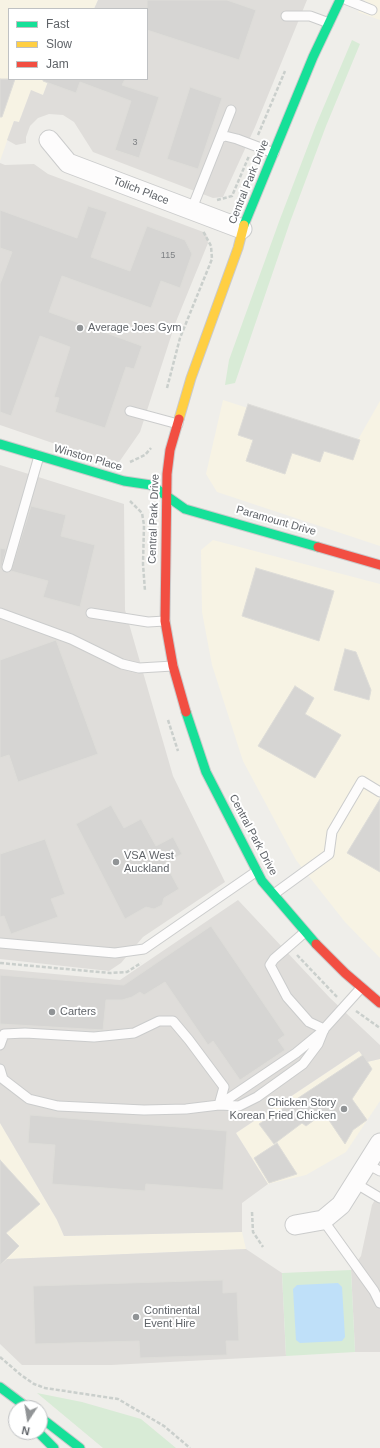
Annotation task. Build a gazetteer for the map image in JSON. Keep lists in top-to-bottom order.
{
  "streets": {
    "main road": ["Central Park Drive", "Winston Place", "Paramount Drive"],
    "street": ["Tolich Place"]
  },
  "crossings": [
    ["Central Park Drive", "Tolich Place"],
    ["Central Park Drive", "Winston Place"],
    ["Central Park Drive", "Paramount Drive"],
    ["Winston Place", "Paramount Drive"]
  ],
  "places": [
    "Average Joes Gym",
    "VSA West Auckland",
    "Carters",
    "Chicken Story Korean Fried Chicken",
    "Continental Event Hire"
  ],
  "house_numbers": ["3", "115"],
  "legend": ["Fast", "Slow", "Jam"],
  "north": "bottom"
}
